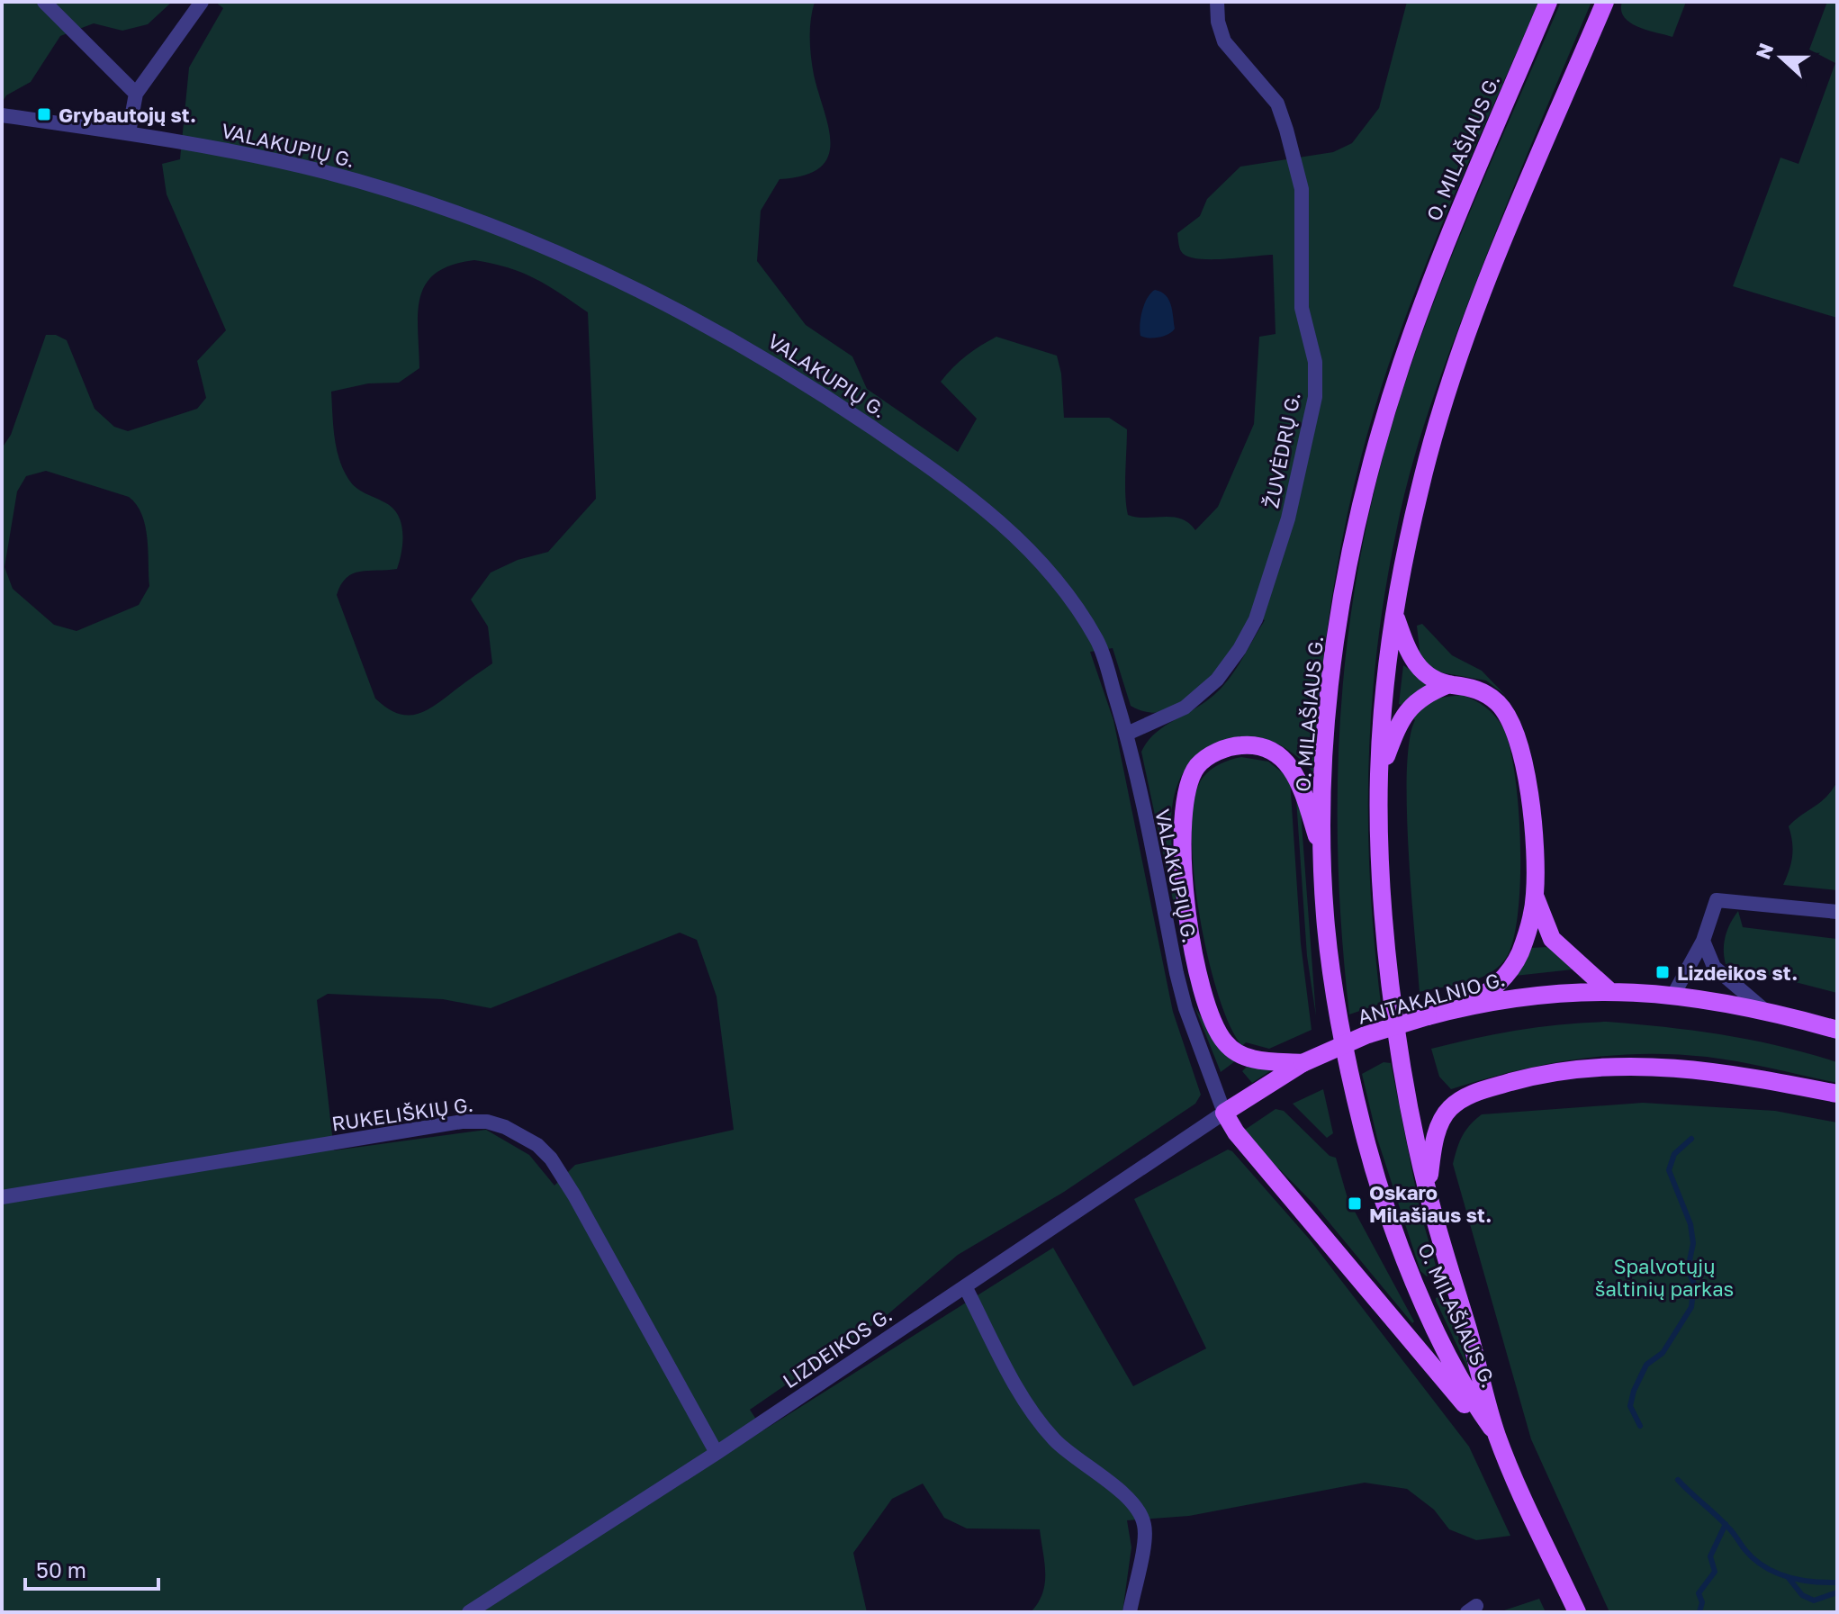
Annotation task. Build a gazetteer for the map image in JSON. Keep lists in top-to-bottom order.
{
  "streets": {
    "main road": ["O. MILAŠIAUS G.", "ANTAKALNIO G."],
    "street": [
      "VALAKUPIŲ G.",
      "ŽUVĖDRŲ G.",
      "RUKELIŠKIŲ G.",
      "LIZDEIKOS G."
    ]
  },
  "crossings": [
    ["VALAKUPIŲ G.", "ŽUVĖDRŲ G."],
    ["VALAKUPIŲ G.", "ANTAKALNIO G."],
    ["VALAKUPIŲ G.", "LIZDEIKOS G."],
    ["ANTAKALNIO G.", "LIZDEIKOS G."],
    ["RUKELIŠKIŲ G.", "LIZDEIKOS G."]
  ],
  "parks": ["Spalvotųjų šaltinių parkas"],
  "places": {
    "transit": ["Grybautojų st.", "Lizdeikos st.", "Oskaro Milašiaus st."]
  },
  "scale_bar": "50 m",
  "north": "left"
}
